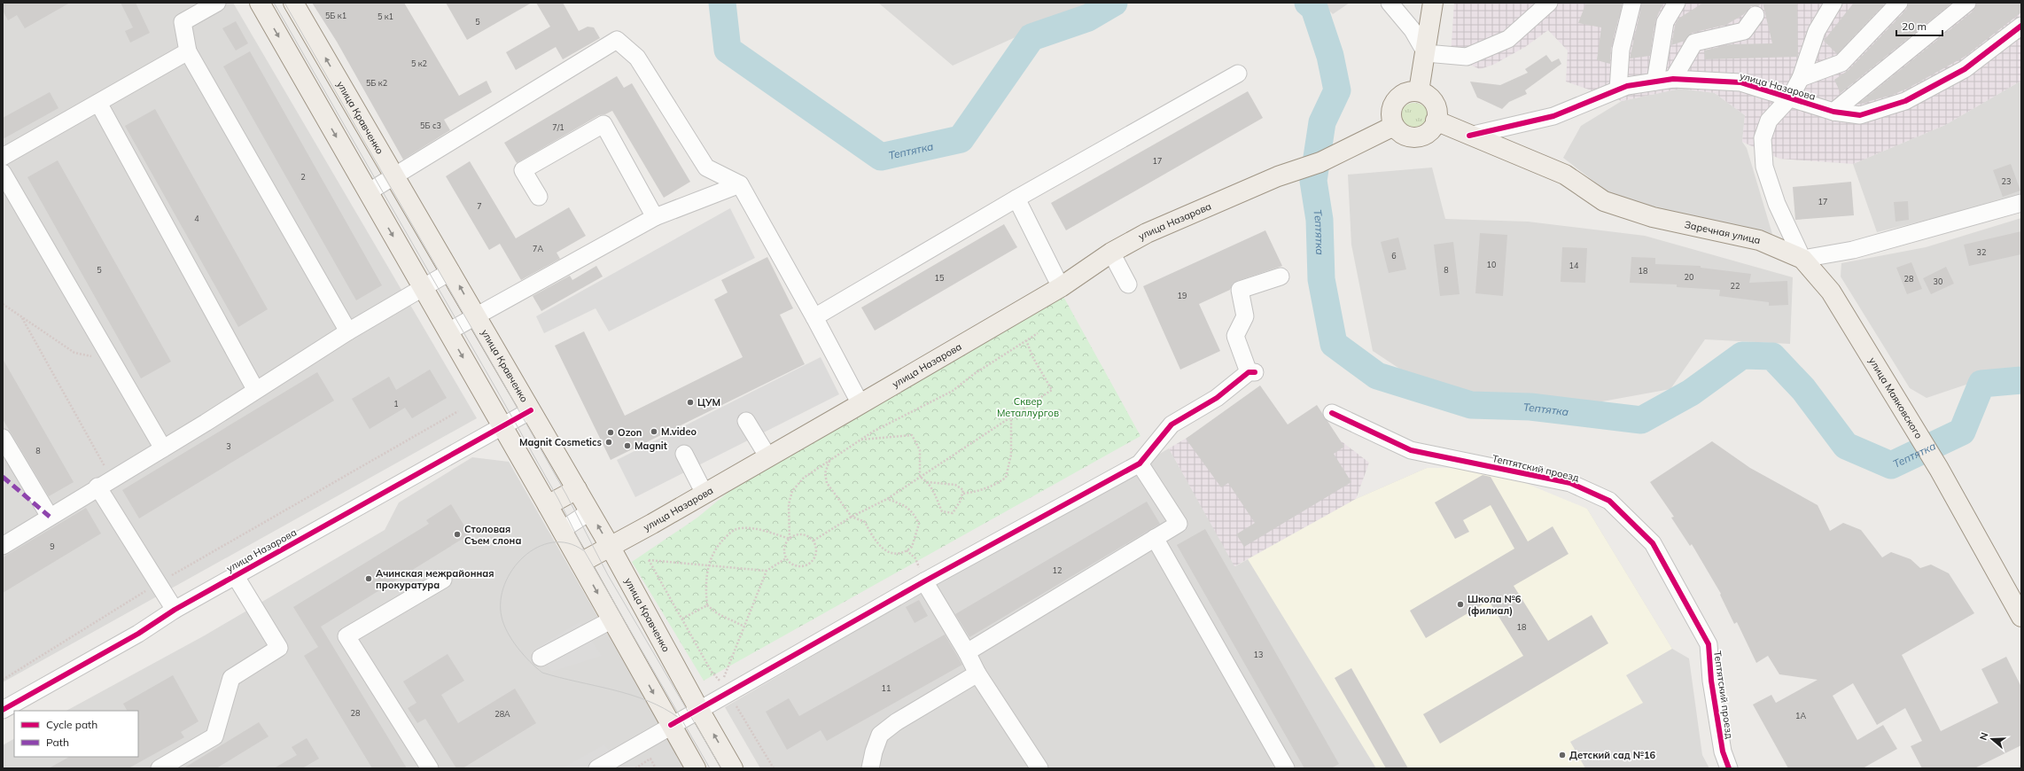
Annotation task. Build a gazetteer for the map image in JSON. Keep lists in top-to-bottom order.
{
  "streets": {
    "main road": [
      "улица Назарова",
      "улица Кравченко",
      "Заречная улица",
      "улица Маяковского"
    ],
    "street": ["Тептятский проезд"]
  },
  "crossings": [
    ["улица Назарова", "улица Кравченко"],
    ["улица Назарова", "Заречная улица"],
    ["Заречная улица", "улица Маяковского"]
  ],
  "water": ["Тептятка"],
  "parks": ["Сквер Металлургов"],
  "places": [
    "ЦУМ",
    "M.video",
    "Ozon",
    "Magnit Cosmetics",
    "Magnit",
    "Столовая Съем слона",
    "Ачинская межрайонная прокуратура",
    "Школа №6 (филиал)",
    "Детский сад №16"
  ],
  "house_numbers": [
    "5Б к1",
    "5 к1",
    "5",
    "5 к2",
    "5Б к2",
    "5Б с3",
    "7/1",
    "17",
    "2",
    "23",
    "17",
    "7",
    "4",
    "7А",
    "32",
    "6",
    "10",
    "14",
    "5",
    "8",
    "18",
    "20",
    "15",
    "28",
    "30",
    "22",
    "19",
    "1",
    "3",
    "8",
    "9",
    "12",
    "18",
    "13",
    "11",
    "28",
    "28А",
    "1А"
  ],
  "legend": ["Cycle path", "Path"],
  "scale_bar": "20 m",
  "north": "left"
}
